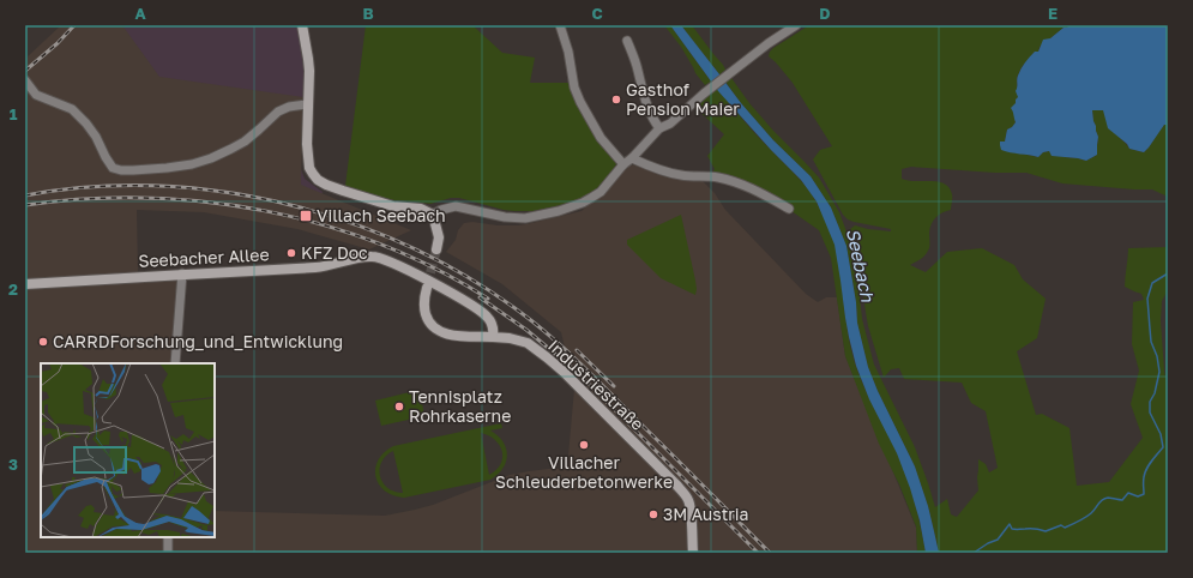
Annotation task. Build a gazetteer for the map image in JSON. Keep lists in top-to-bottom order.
{
  "streets": {
    "street": ["Seebacher Allee", "Industriestraße"]
  },
  "crossings": [
    ["Seebacher Allee", "Industriestraße"]
  ],
  "water": ["Seebach"],
  "places": {
    "other": [
      "Gasthof Pension Maier",
      "KFZ Doc",
      "CARRDForschung_und_Entwicklung",
      "Tennisplatz Rohrkaserne",
      "Villacher Schleuderbetonwerke",
      "3M Austria"
    ],
    "transit": ["Villach Seebach"]
  },
  "grid": {
    "columns": [
      "A",
      "B",
      "C",
      "D",
      "E"
    ],
    "rows": ["1", "2", "3"]
  }
}
